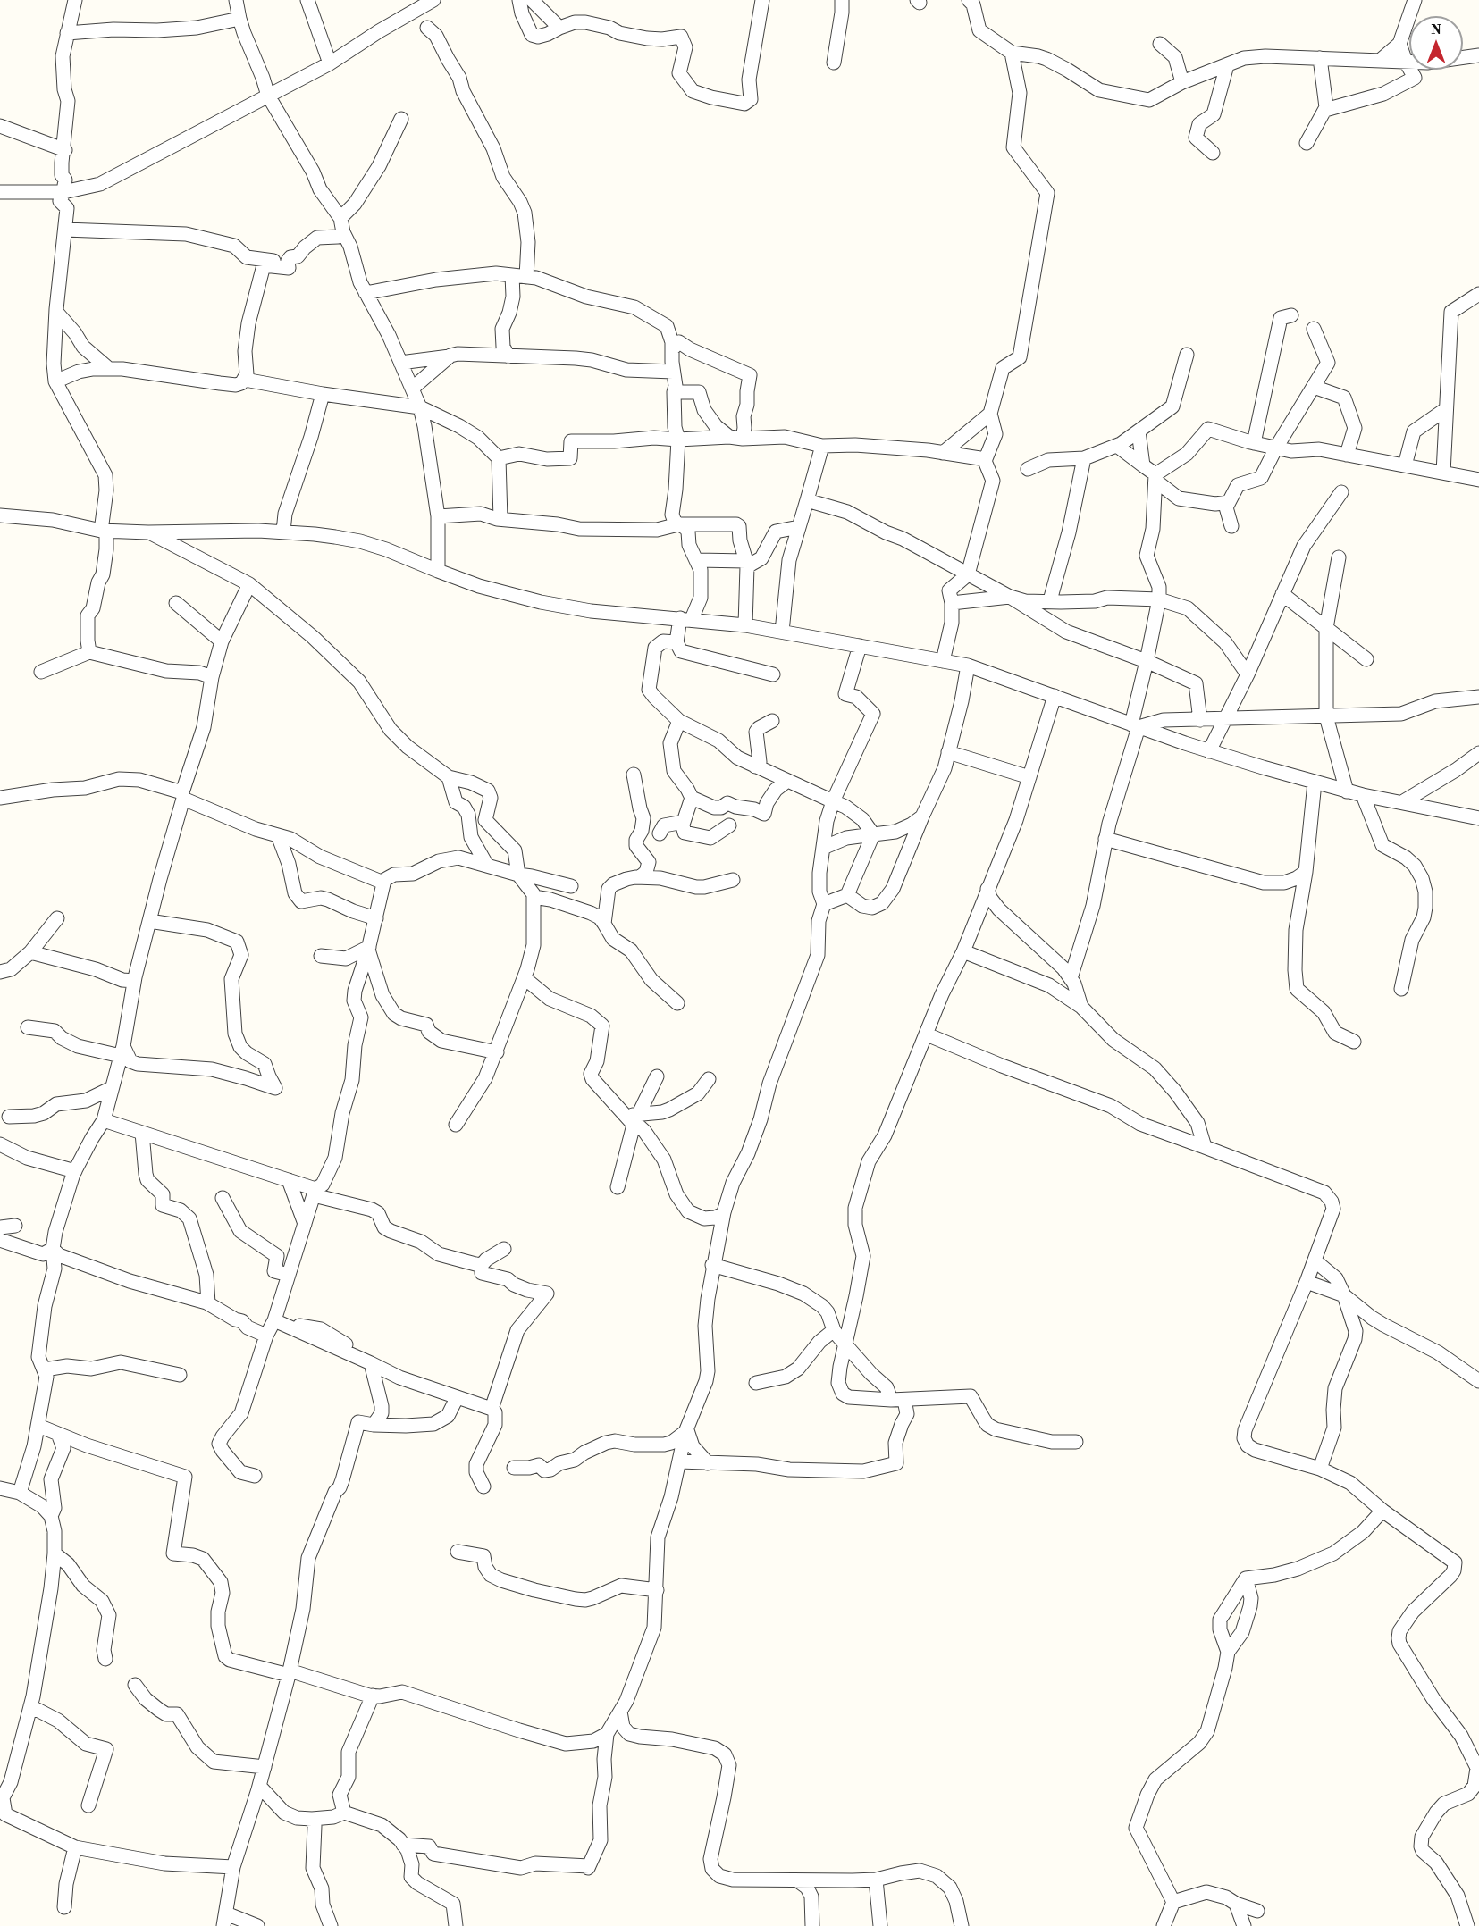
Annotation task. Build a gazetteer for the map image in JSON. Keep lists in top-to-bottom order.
{
  "north": "top"
}
